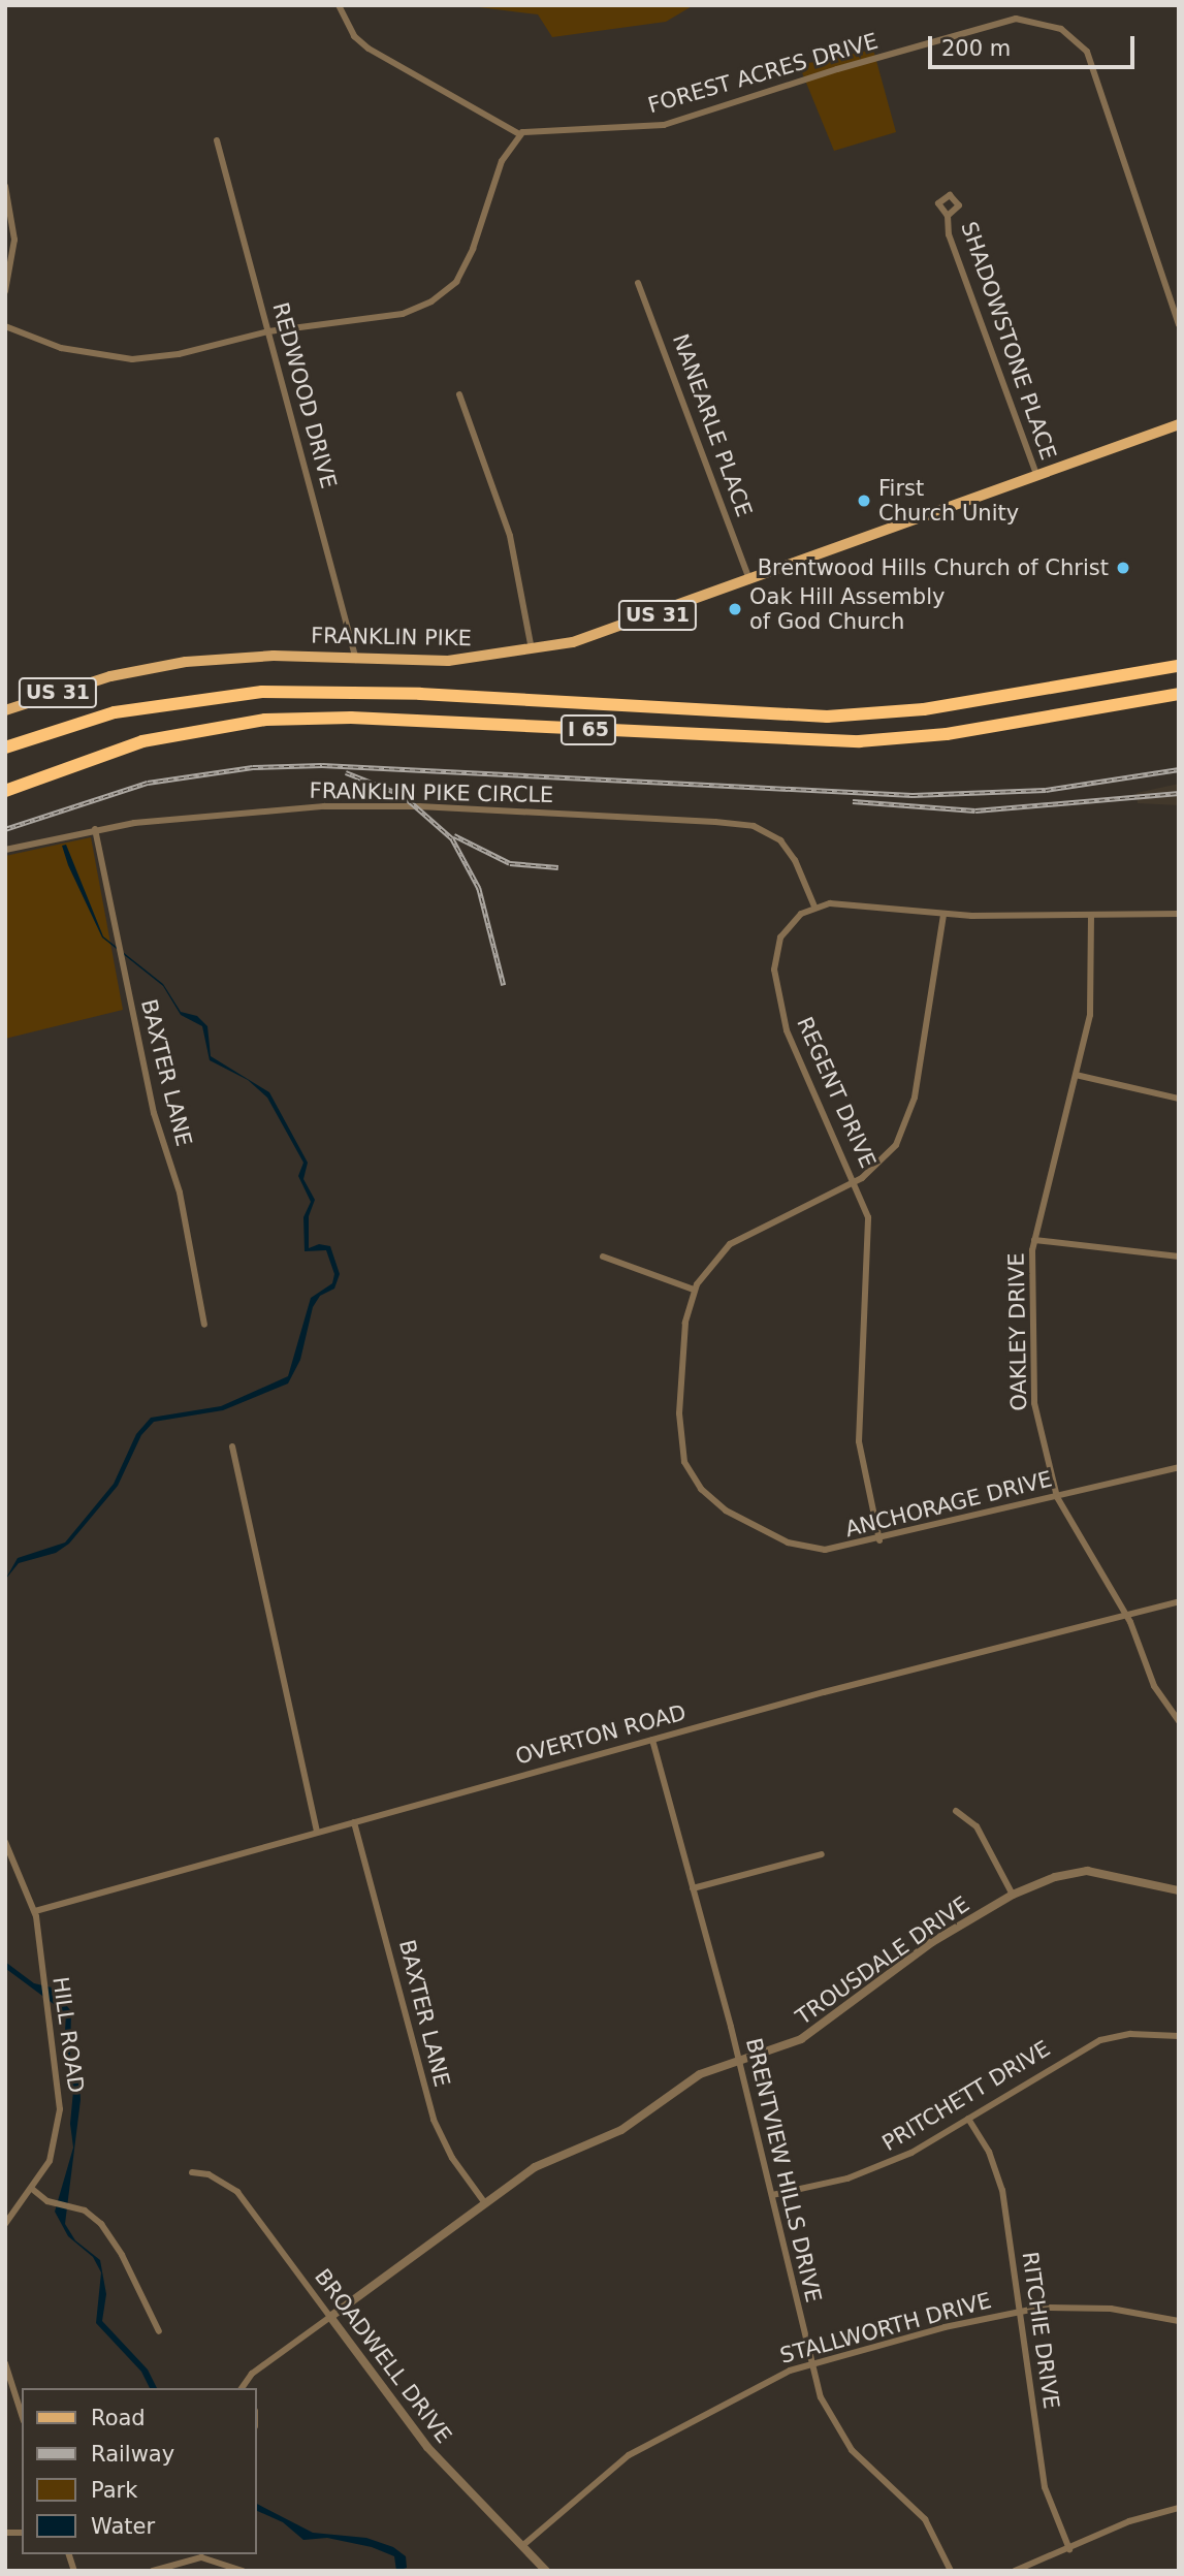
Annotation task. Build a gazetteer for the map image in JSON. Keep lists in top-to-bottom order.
{
  "streets": {
    "highway": ["I 65"],
    "main road": ["US 31", "FRANKLIN PIKE"],
    "street": [
      "FOREST ACRES DRIVE",
      "SHADOWSTONE PLACE",
      "REDWOOD DRIVE",
      "NANEARLE PLACE",
      "FRANKLIN PIKE CIRCLE",
      "BAXTER LANE",
      "REGENT DRIVE",
      "OAKLEY DRIVE",
      "ANCHORAGE DRIVE",
      "OVERTON ROAD",
      "TROUSDALE DRIVE",
      "HILL ROAD",
      "PRITCHETT DRIVE",
      "BRENTVIEW HILLS DRIVE",
      "STALLWORTH DRIVE",
      "RITCHIE DRIVE",
      "BROADWELL DRIVE"
    ]
  },
  "crossings": [
    ["SHADOWSTONE PLACE", "FRANKLIN PIKE"],
    ["REDWOOD DRIVE", "FRANKLIN PIKE"],
    ["NANEARLE PLACE", "FRANKLIN PIKE"],
    ["FRANKLIN PIKE CIRCLE", "BAXTER LANE"],
    ["FRANKLIN PIKE CIRCLE", "REGENT DRIVE"],
    ["BAXTER LANE", "OVERTON ROAD"],
    ["BAXTER LANE", "TROUSDALE DRIVE"],
    ["REGENT DRIVE", "ANCHORAGE DRIVE"],
    ["OAKLEY DRIVE", "ANCHORAGE DRIVE"],
    ["OAKLEY DRIVE", "OVERTON ROAD"],
    ["OVERTON ROAD", "HILL ROAD"],
    ["OVERTON ROAD", "BRENTVIEW HILLS DRIVE"],
    ["TROUSDALE DRIVE", "BRENTVIEW HILLS DRIVE"],
    ["TROUSDALE DRIVE", "BROADWELL DRIVE"],
    ["PRITCHETT DRIVE", "BRENTVIEW HILLS DRIVE"],
    ["PRITCHETT DRIVE", "RITCHIE DRIVE"],
    ["BRENTVIEW HILLS DRIVE", "STALLWORTH DRIVE"],
    ["STALLWORTH DRIVE", "RITCHIE DRIVE"],
    ["STALLWORTH DRIVE", "BROADWELL DRIVE"]
  ],
  "places": ["First Church Unity", "Brentwood Hills Church of Christ", "Oak Hill Assembly of God Church"],
  "legend": [
    "Road",
    "Railway",
    "Park",
    "Water"
  ],
  "scale_bar": "200 m"
}
